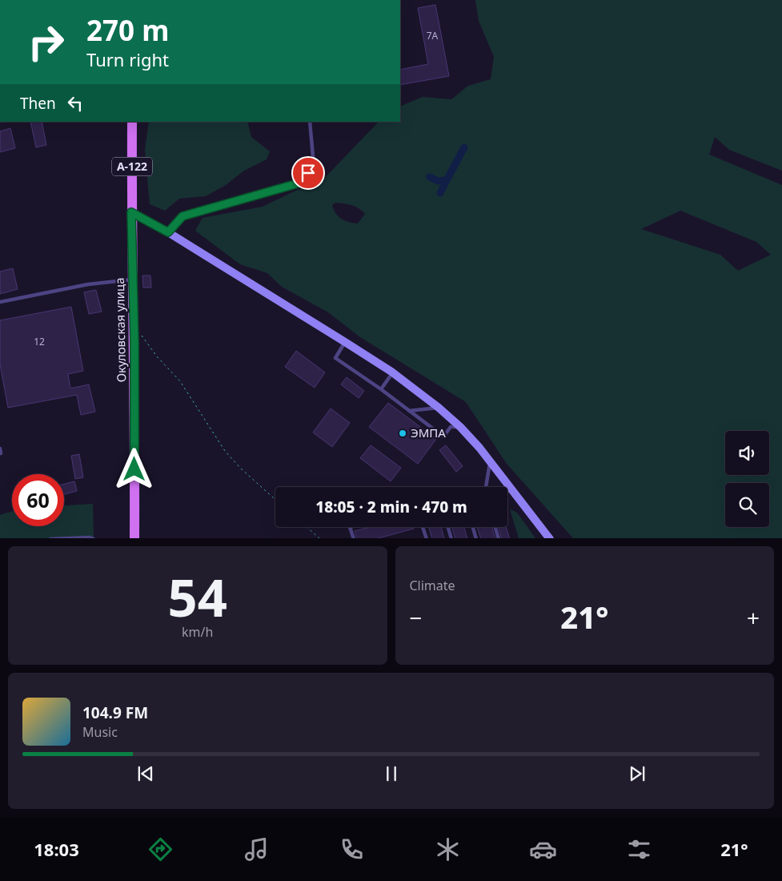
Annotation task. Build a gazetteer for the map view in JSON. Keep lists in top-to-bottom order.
{
  "streets": {
    "main road": ["А-122", "Окуловская улица"]
  },
  "places": ["ЭМПА"],
  "house_numbers": ["7А", "12"],
  "page": {
    "turn": ["270 m", "Turn right"],
    "then": "Then",
    "limit": "60",
    "trip": "18:05 · 2 min · 470 m",
    "tile": [
      ["54", "km/h"],
      "Climate"
    ],
    "heat": ["−", "21°", "+"],
    "song": ["104.9 FM", "Music"],
    "tabs": ["18:03", "21°"]
  }
}
